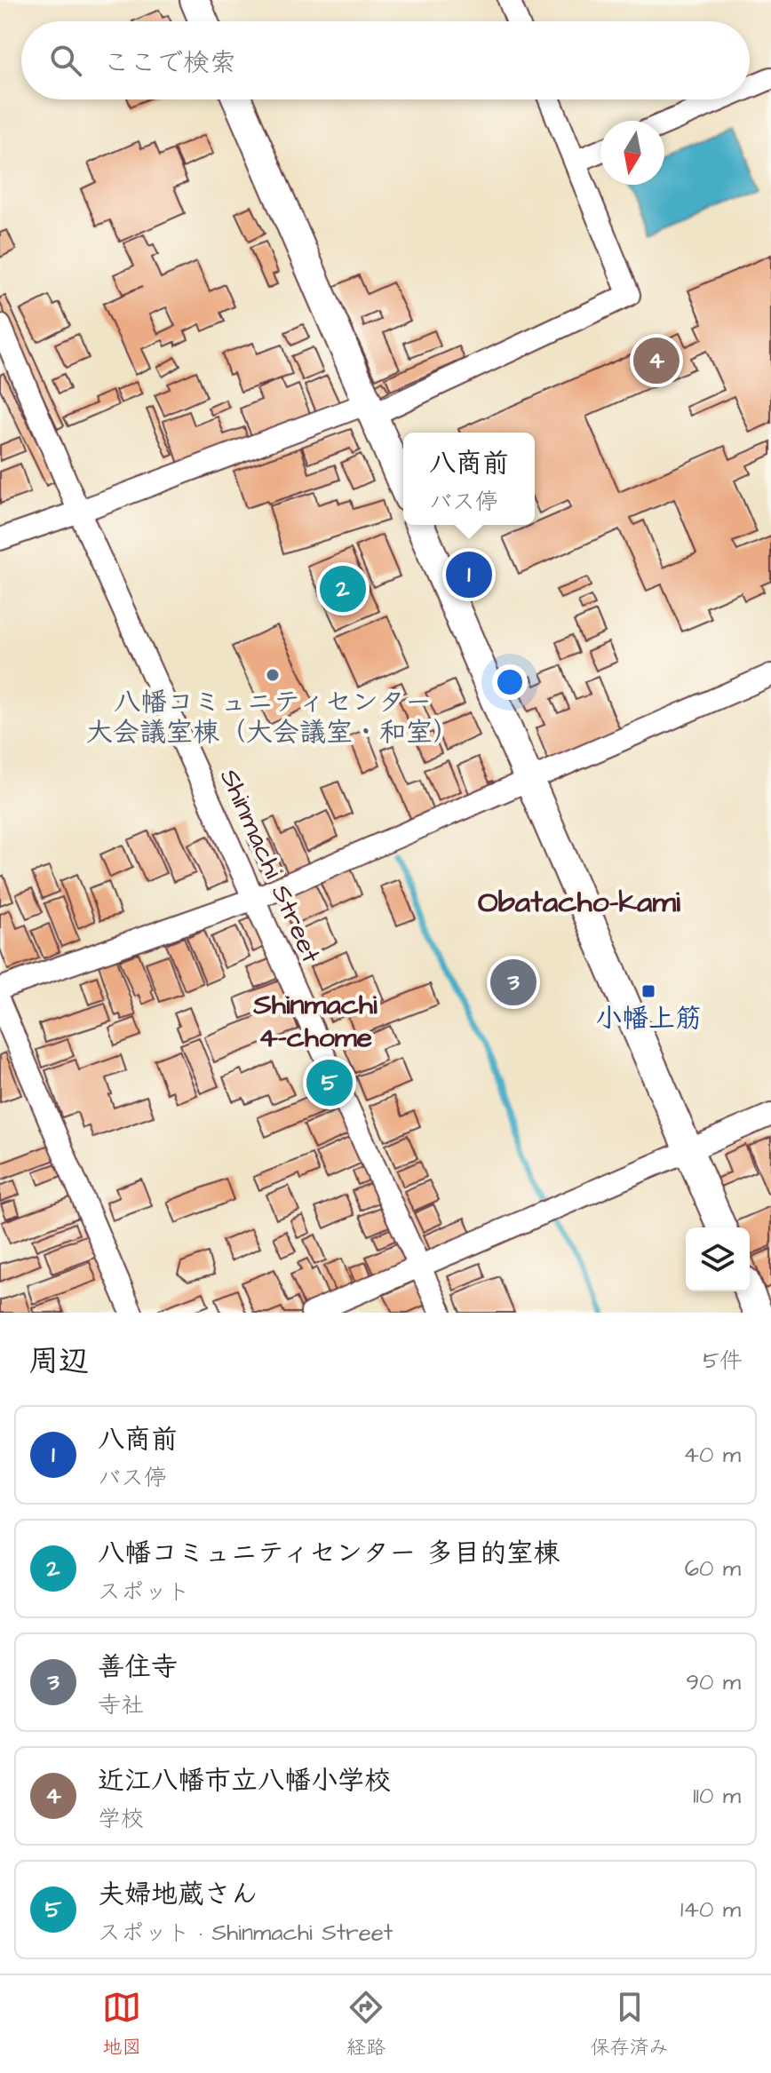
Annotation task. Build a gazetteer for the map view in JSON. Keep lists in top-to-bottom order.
{
  "streets": {
    "street": ["Shinmachi Street"]
  },
  "districts": ["Obatacho-kami", "Shinmachi 4-chome"],
  "places": {
    "other": ["八幡コミュニティセンター 大会議室棟（大会議室・和室）"],
    "transit": ["小幡上筋"]
  },
  "north": "bottom",
  "page": {
    "search": "ここで検索",
    "pins": [
      "4",
      "1",
      "2",
      "3",
      "5"
    ],
    "popup": ["八商前", "バス停"],
    "heading": ["周辺", "5件"],
    "list": [
      {
        "mark": "1",
        "name": "八商前",
        "note": "バス停",
        "value": "40 m"
      },
      {
        "mark": "2",
        "name": "八幡コミュニティセンター 多目的室棟",
        "note": "スポット",
        "value": "60 m"
      },
      {
        "mark": "3",
        "name": "善住寺",
        "note": "寺社",
        "value": "90 m"
      },
      {
        "mark": "4",
        "name": "近江八幡市立八幡小学校",
        "note": "学校",
        "value": "110 m"
      },
      {
        "mark": "5",
        "name": "夫婦地蔵さん",
        "note": "スポット · Shinmachi Street",
        "value": "140 m"
      }
    ],
    "nav": ["地図", "経路", "保存済み"]
  }
}
